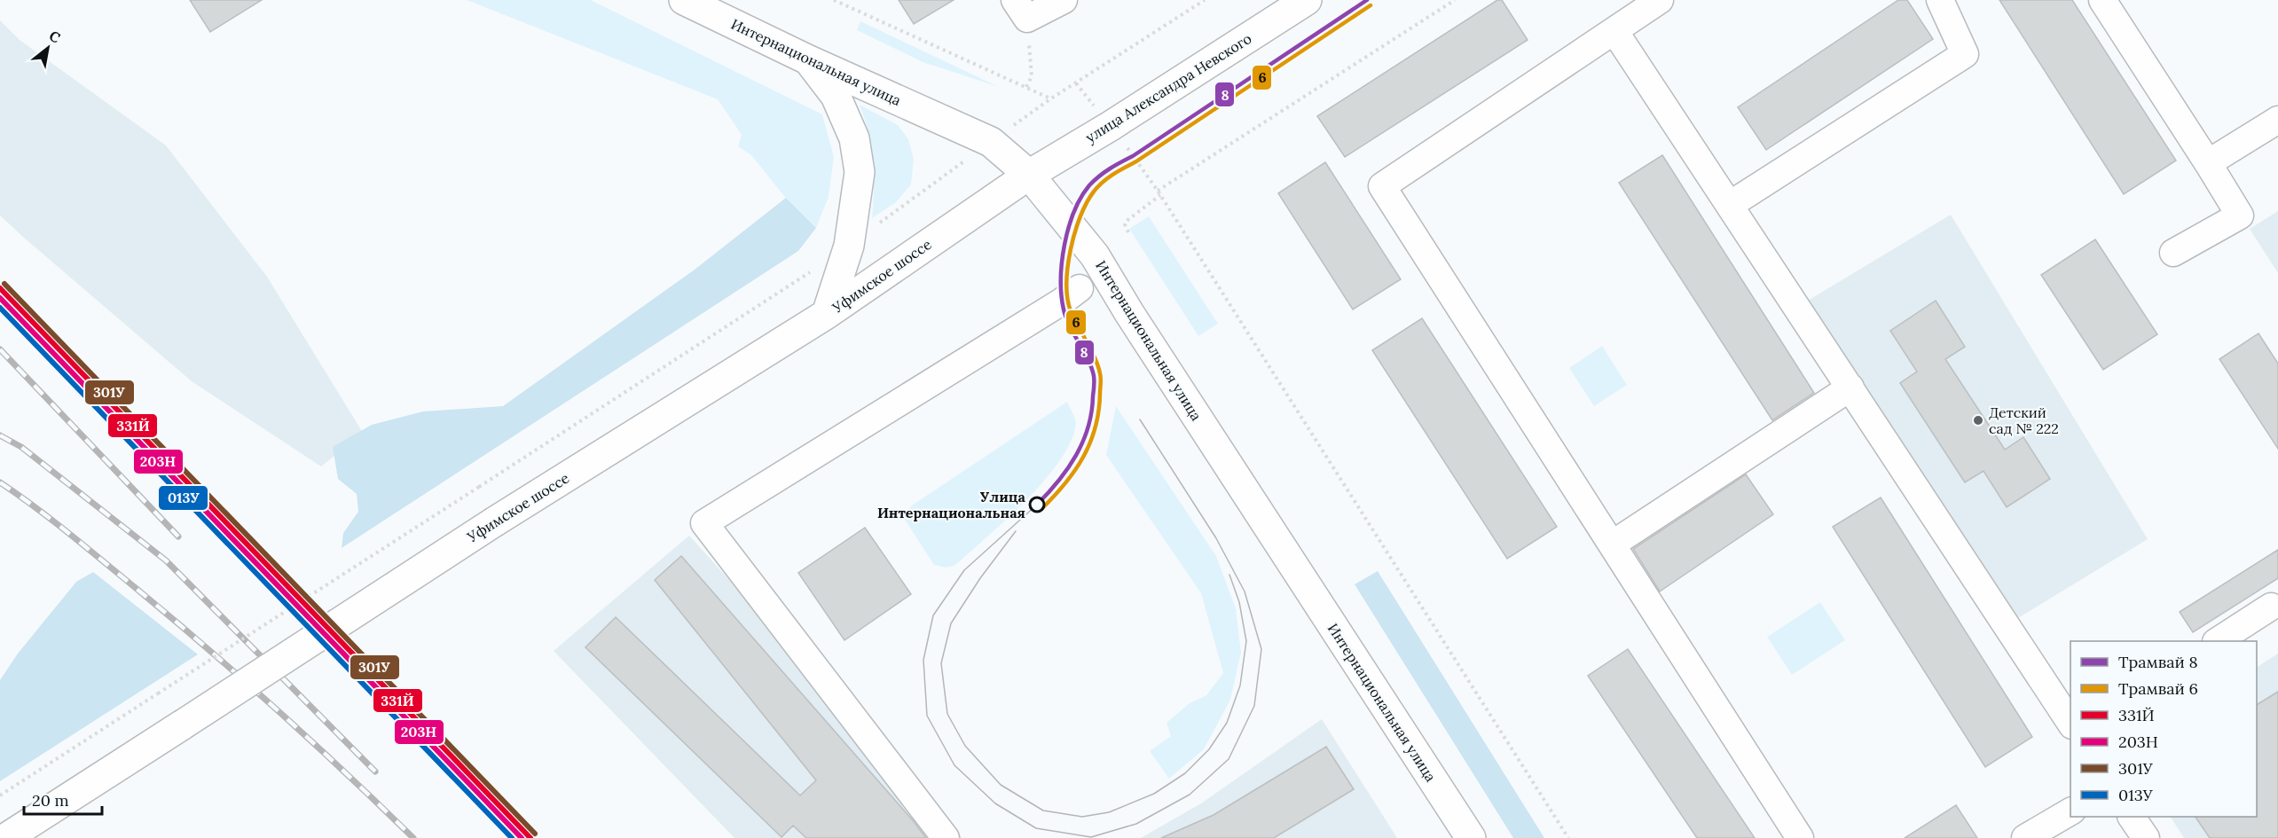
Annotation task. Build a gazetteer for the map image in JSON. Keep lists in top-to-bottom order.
{
  "streets": {
    "main road": ["Интернациональная улица", "улица Александра Невского", "Уфимское шоссе"]
  },
  "crossings": [
    ["Интернациональная улица", "улица Александра Невского"],
    ["Интернациональная улица", "Уфимское шоссе"],
    ["улица Александра Невского", "Уфимское шоссе"]
  ],
  "places": ["Детский сад № 222", "Улица Интернациональная"],
  "lines": [
    "tram line 8",
    "tram line 6",
    "transit line 301У",
    "transit line 331Й",
    "transit line 203Н",
    "transit line 013У"
  ],
  "legend": [
    "Трамвай 8",
    "Трамвай 6",
    "331Й",
    "203Н",
    "301У",
    "013У"
  ],
  "scale_bar": "20 m",
  "north": "top right"
}
